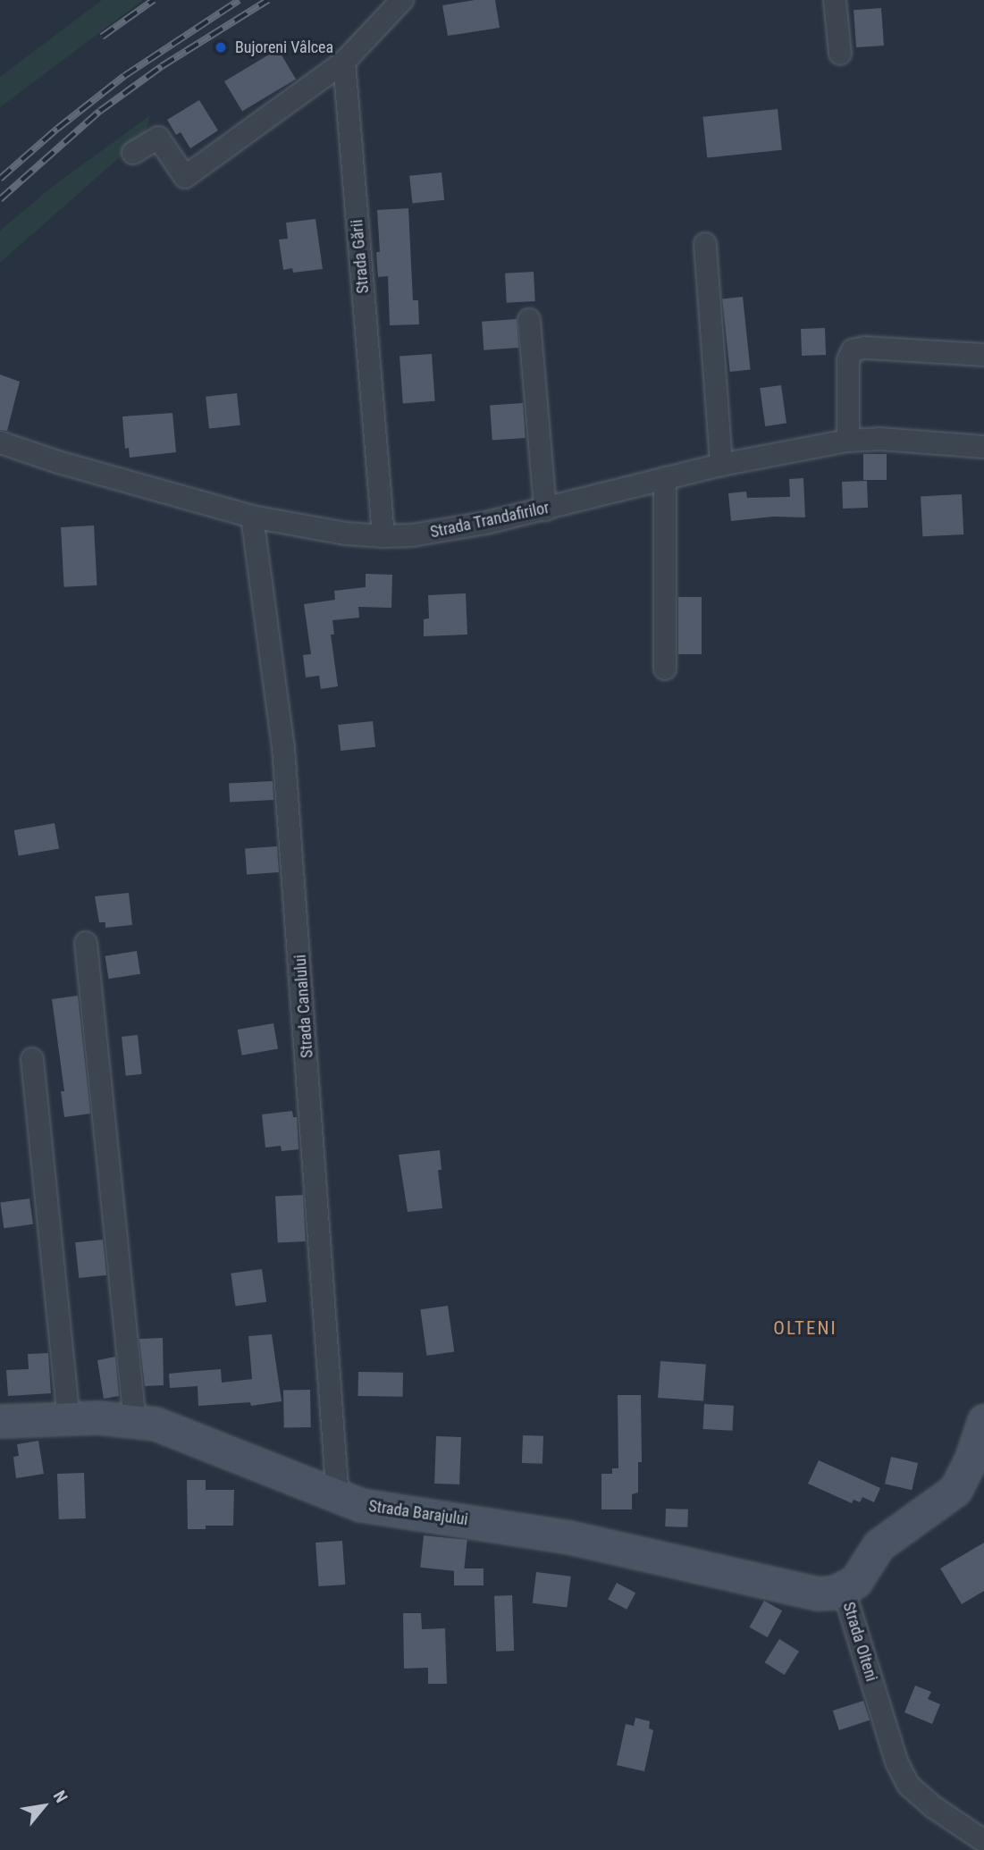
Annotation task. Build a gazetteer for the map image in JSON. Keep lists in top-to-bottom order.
{
  "streets": {
    "street": [
      "Strada Gării",
      "Strada Trandafirilor",
      "Strada Canalului",
      "Strada Barajului",
      "Strada Olteni"
    ]
  },
  "crossings": [
    ["Strada Gării", "Strada Trandafirilor"],
    ["Strada Trandafirilor", "Strada Canalului"],
    ["Strada Canalului", "Strada Barajului"],
    ["Strada Barajului", "Strada Olteni"]
  ],
  "districts": ["OLTENI"],
  "places": ["Bujoreni Vâlcea"],
  "north": "top right"
}
